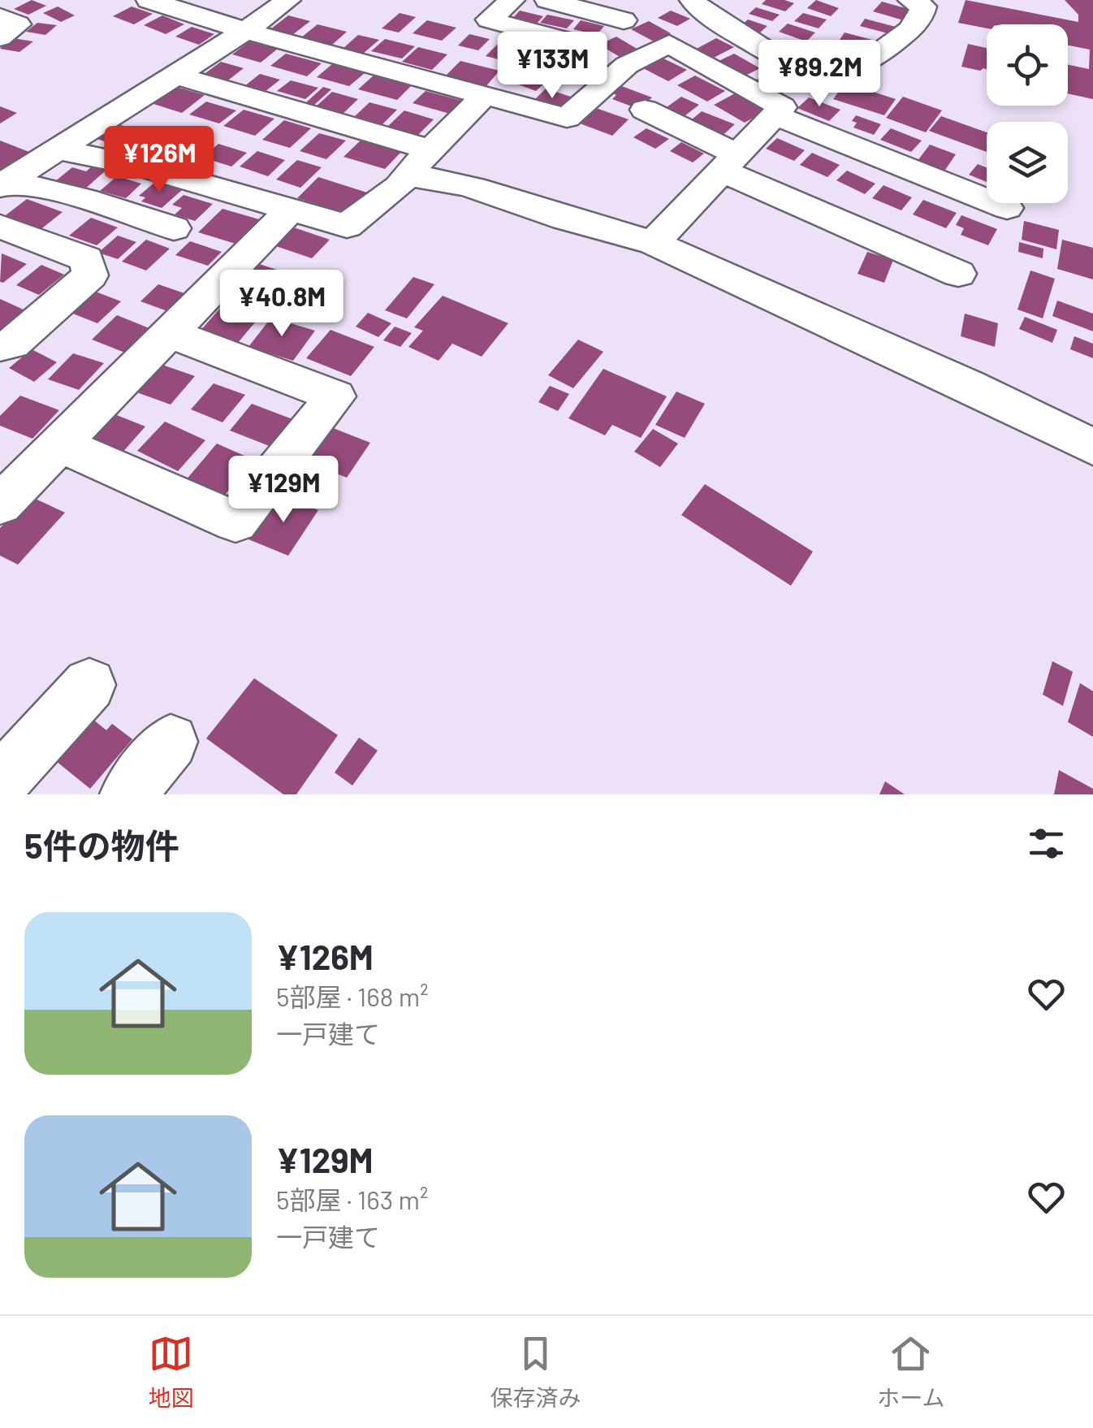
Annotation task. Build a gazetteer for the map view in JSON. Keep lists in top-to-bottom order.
{
  "page": {
    "price": [
      "¥133M",
      "¥89.2M",
      "¥126M",
      "¥40.8M",
      "¥129M"
    ],
    "heading": "5件の物件",
    "list": [
      {
        "name": "¥126M",
        "note": "5部屋 · 168 m² · 一戸建て"
      },
      {
        "name": "¥129M",
        "note": "5部屋 · 163 m² · 一戸建て"
      }
    ],
    "tabs": ["地図", "保存済み", "ホーム"]
  }
}
